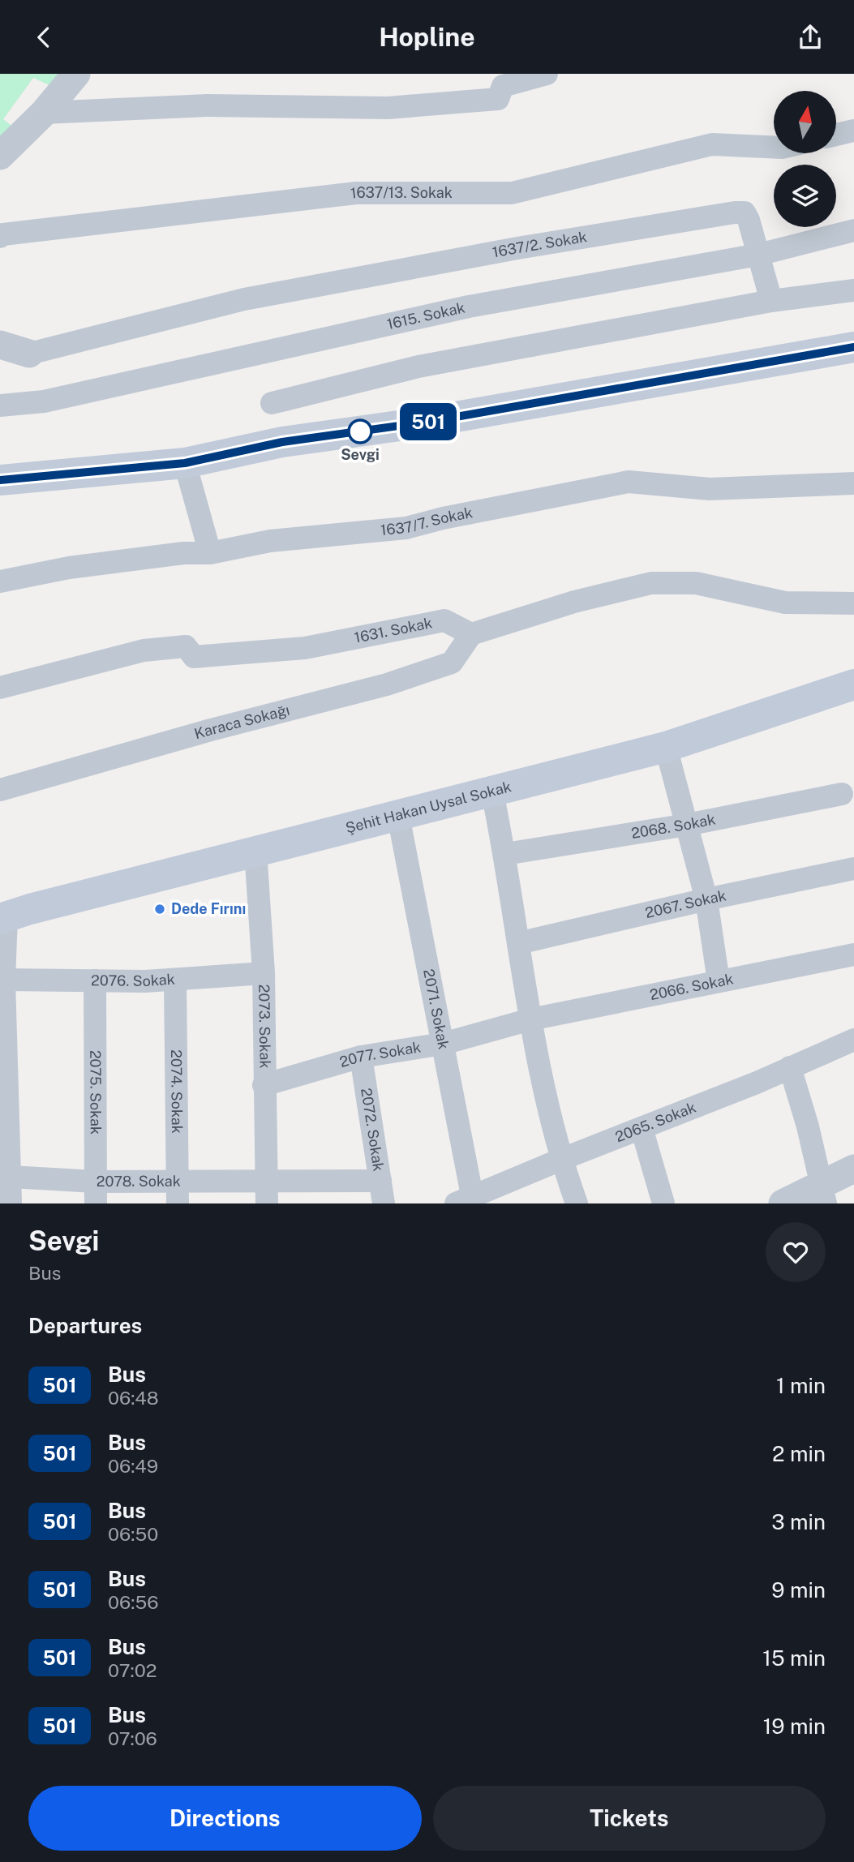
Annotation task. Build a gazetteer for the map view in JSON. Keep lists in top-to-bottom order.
{
  "streets": {
    "main road": ["Şehit Hakan Uysal Sokak"],
    "street": [
      "1637/13. Sokak",
      "1637/2. Sokak",
      "1615. Sokak",
      "1637/7. Sokak",
      "1631. Sokak",
      "Karaca Sokağı",
      "2068. Sokak",
      "2067. Sokak",
      "2076. Sokak",
      "2066. Sokak",
      "2071. Sokak",
      "2073. Sokak",
      "2077. Sokak",
      "2075. Sokak",
      "2074. Sokak",
      "2065. Sokak",
      "2072. Sokak",
      "2078. Sokak"
    ]
  },
  "crossings": [
    ["1637/2. Sokak", "1615. Sokak"],
    ["1631. Sokak", "Karaca Sokağı"],
    ["Şehit Hakan Uysal Sokak", "2071. Sokak"],
    ["Şehit Hakan Uysal Sokak", "2073. Sokak"],
    ["2076. Sokak", "2073. Sokak"],
    ["2076. Sokak", "2075. Sokak"],
    ["2076. Sokak", "2074. Sokak"],
    ["2066. Sokak", "2077. Sokak"],
    ["2071. Sokak", "2077. Sokak"],
    ["2071. Sokak", "2065. Sokak"],
    ["2073. Sokak", "2077. Sokak"],
    ["2073. Sokak", "2078. Sokak"],
    ["2077. Sokak", "2072. Sokak"],
    ["2075. Sokak", "2078. Sokak"],
    ["2074. Sokak", "2078. Sokak"],
    ["2072. Sokak", "2078. Sokak"]
  ],
  "places": ["Sevgi", "Dede Fırını"],
  "lines": ["bus line 501"],
  "north": "top",
  "page": {
    "header": "Hopline",
    "on_map": "501",
    "heading": [
      ["Sevgi", "Bus"],
      "Departures"
    ],
    "list": [
      {
        "mark": "501",
        "name": "Bus",
        "note": "06:48",
        "value": "1 min"
      },
      {
        "mark": "501",
        "name": "Bus",
        "note": "06:49",
        "value": "2 min"
      },
      {
        "mark": "501",
        "name": "Bus",
        "note": "06:50",
        "value": "3 min"
      },
      {
        "mark": "501",
        "name": "Bus",
        "note": "06:56",
        "value": "9 min"
      },
      {
        "mark": "501",
        "name": "Bus",
        "note": "07:02",
        "value": "15 min"
      },
      {
        "mark": "501",
        "name": "Bus",
        "note": "07:06",
        "value": "19 min"
      }
    ],
    "buttons": ["Directions", "Tickets"]
  }
}
